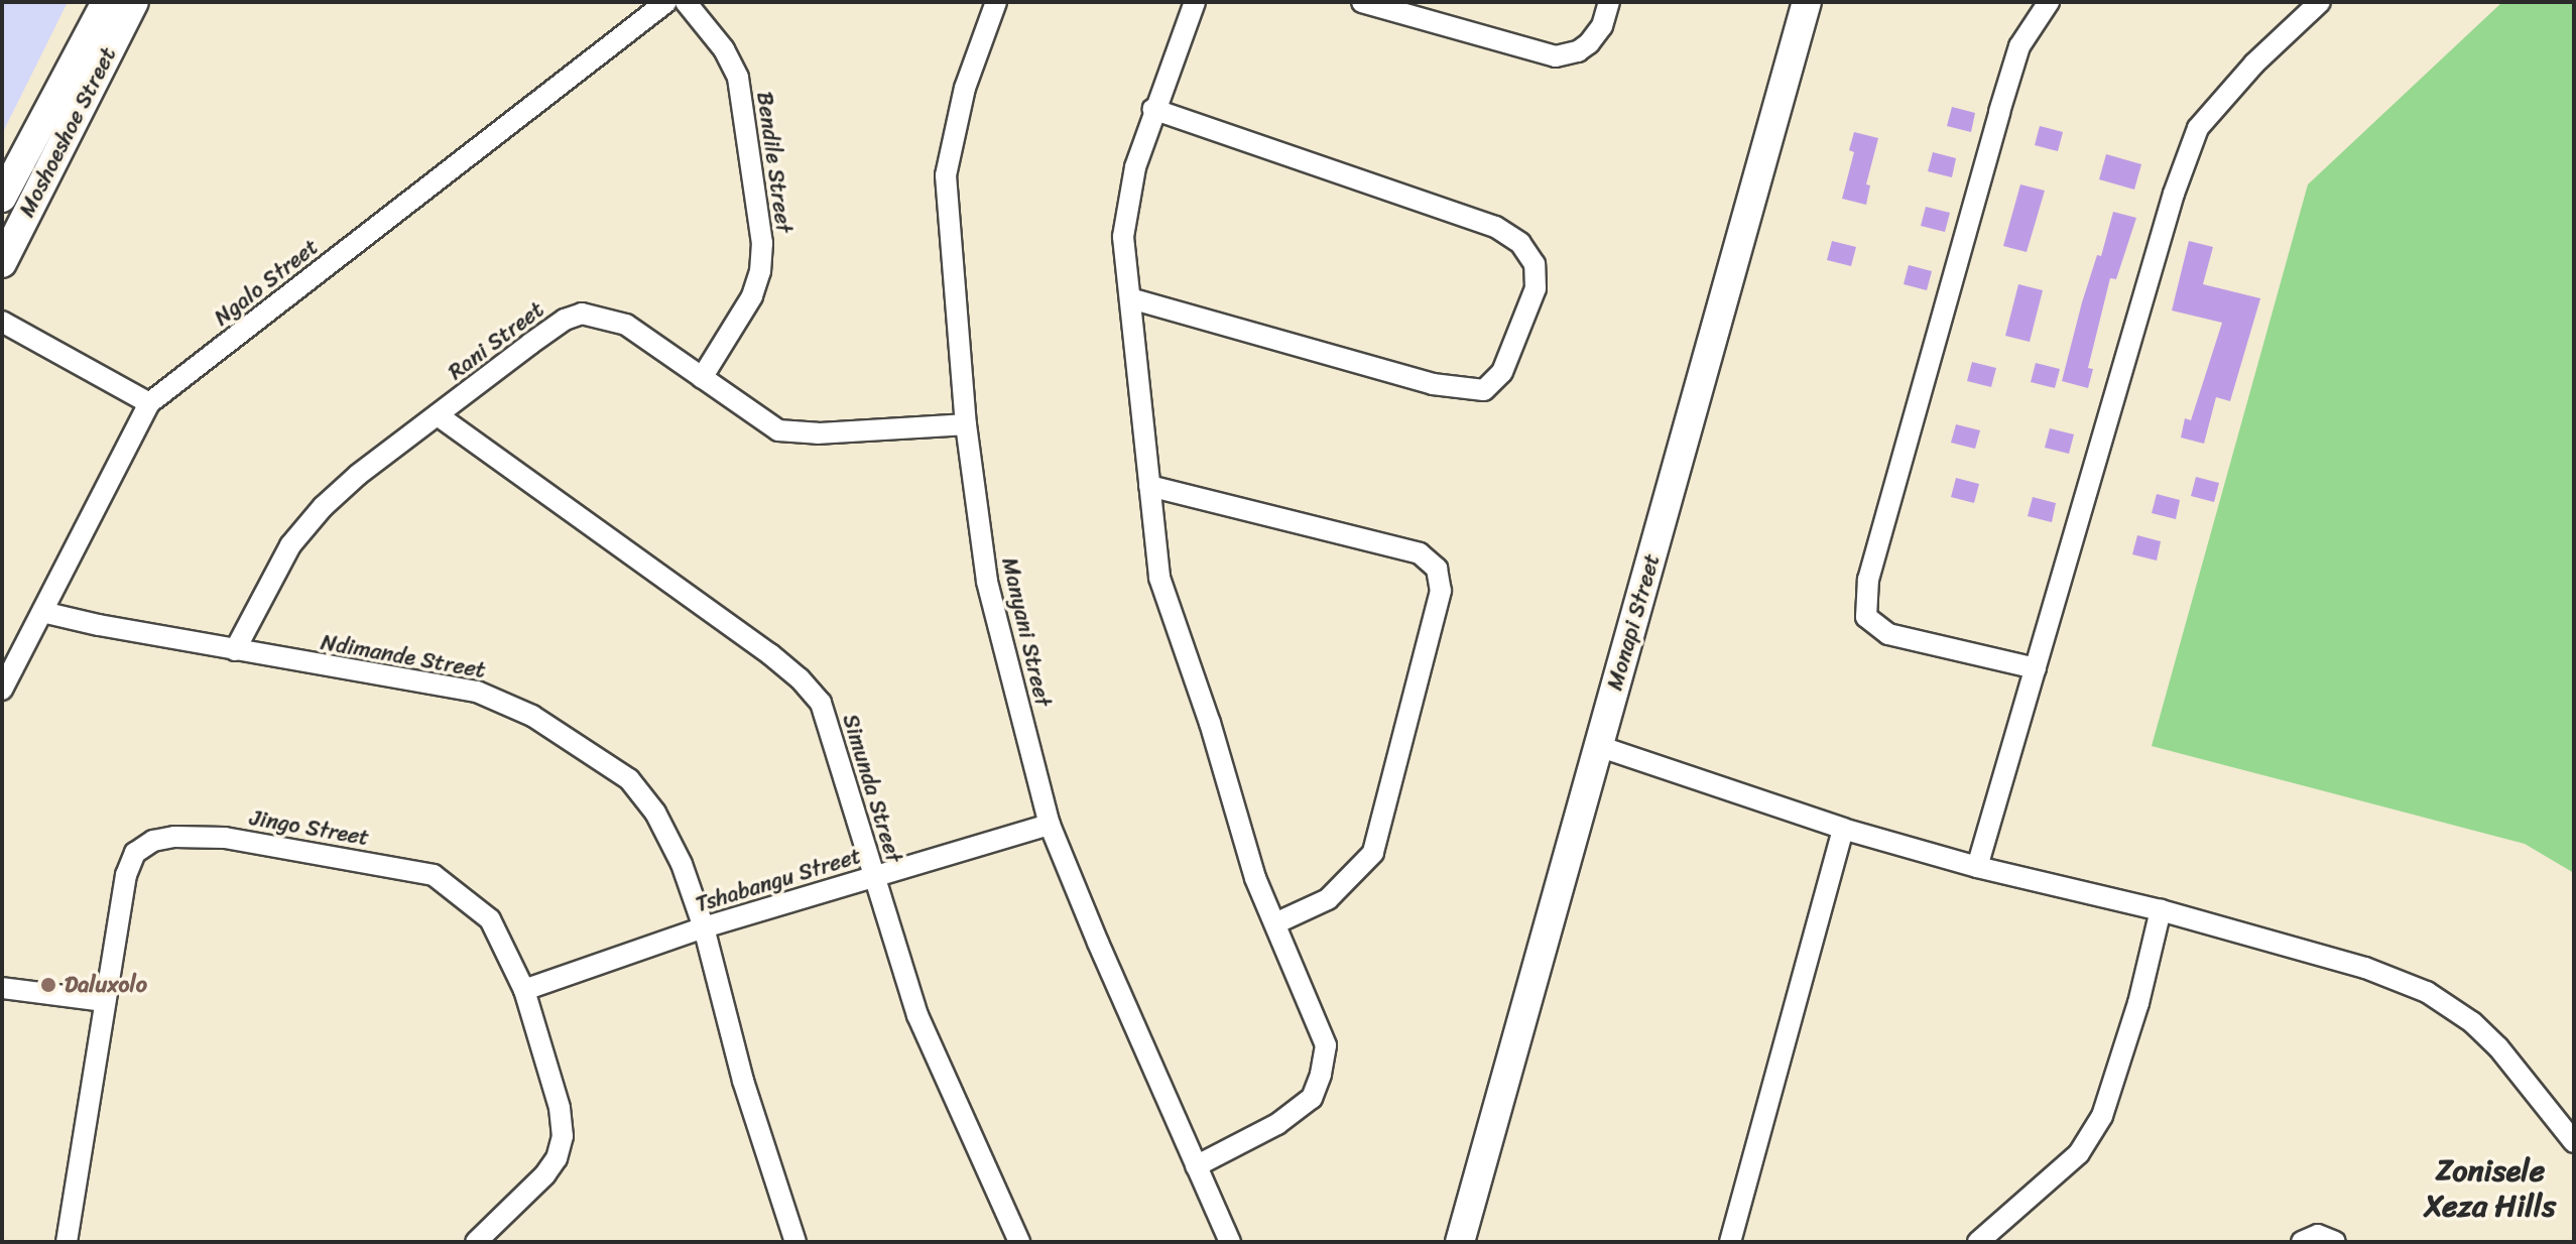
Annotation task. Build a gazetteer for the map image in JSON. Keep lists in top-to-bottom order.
{
  "streets": {
    "street": [
      "Moshoeshoe Street",
      "Bendile Street",
      "Ngalo Street",
      "Rani Street",
      "Monapi Street",
      "Manyani Street",
      "Ndimande Street",
      "Simunda Street",
      "Jingo Street",
      "Tshabangu Street"
    ]
  },
  "crossings": [
    ["Bendile Street", "Rani Street"],
    ["Ngalo Street", "Ndimande Street"],
    ["Rani Street", "Manyani Street"],
    ["Rani Street", "Ndimande Street"],
    ["Rani Street", "Simunda Street"],
    ["Manyani Street", "Tshabangu Street"],
    ["Ndimande Street", "Tshabangu Street"],
    ["Simunda Street", "Tshabangu Street"],
    ["Jingo Street", "Tshabangu Street"]
  ],
  "districts": ["Zonisele Xeza Hills"],
  "places": ["Daluxolo"]
}
